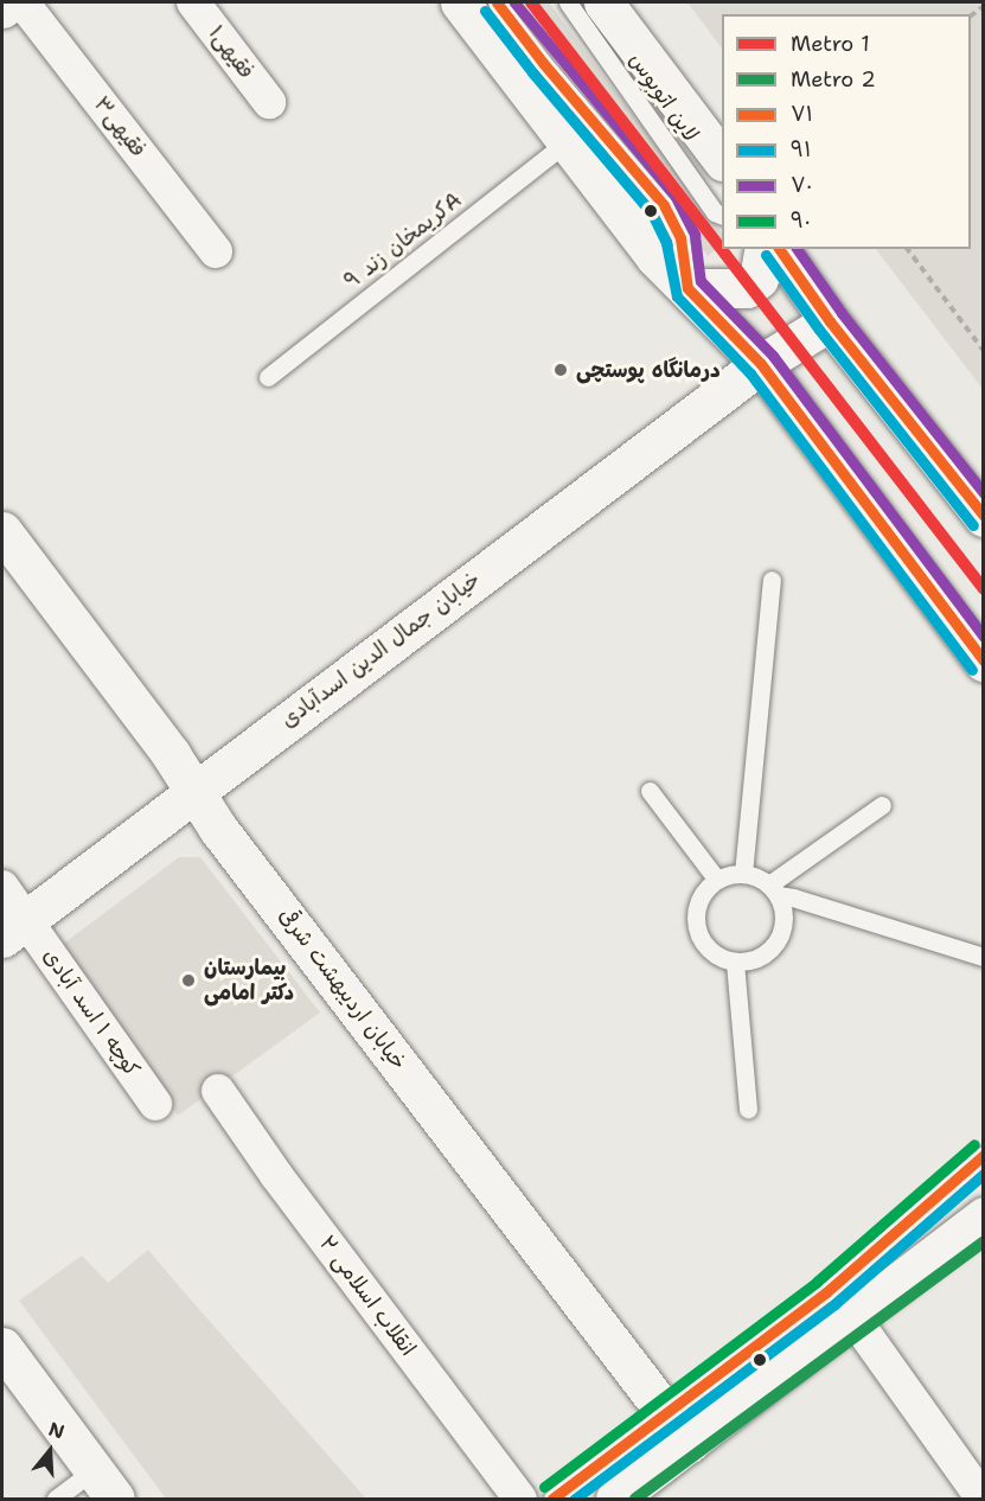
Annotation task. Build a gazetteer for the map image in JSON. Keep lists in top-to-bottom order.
{
  "streets": {
    "main road": ["خیابان جمال الدین اسدآبادی", "خیابان اردیبهشت شرقی"],
    "street": [
      "فقیهی۱",
      "فقیهی۳",
      "کوچه ۱ اسد آبادی",
      "۲ انقلاب اسلامی"
    ],
    "lane": ["لاین اتوبوس", "کریمخان زند ۹A"]
  },
  "crossings": [
    ["خیابان جمال الدین اسدآبادی", "خیابان اردیبهشت شرقی"],
    ["خیابان جمال الدین اسدآبادی", "کوچه ۱ اسد آبادی"]
  ],
  "places": ["درمانگاه پوستچی", "بیمارستان دکتر امامی"],
  "lines": [
    "metro line 1",
    "transit line ۷۱",
    "transit line ۷۰",
    "transit line ۹۱",
    "transit line ۹۰",
    "metro line 2"
  ],
  "legend": [
    "Metro 1",
    "Metro 2",
    "۷۱",
    "۹۱",
    "۷۰",
    "۹۰"
  ],
  "north": "top"
}
